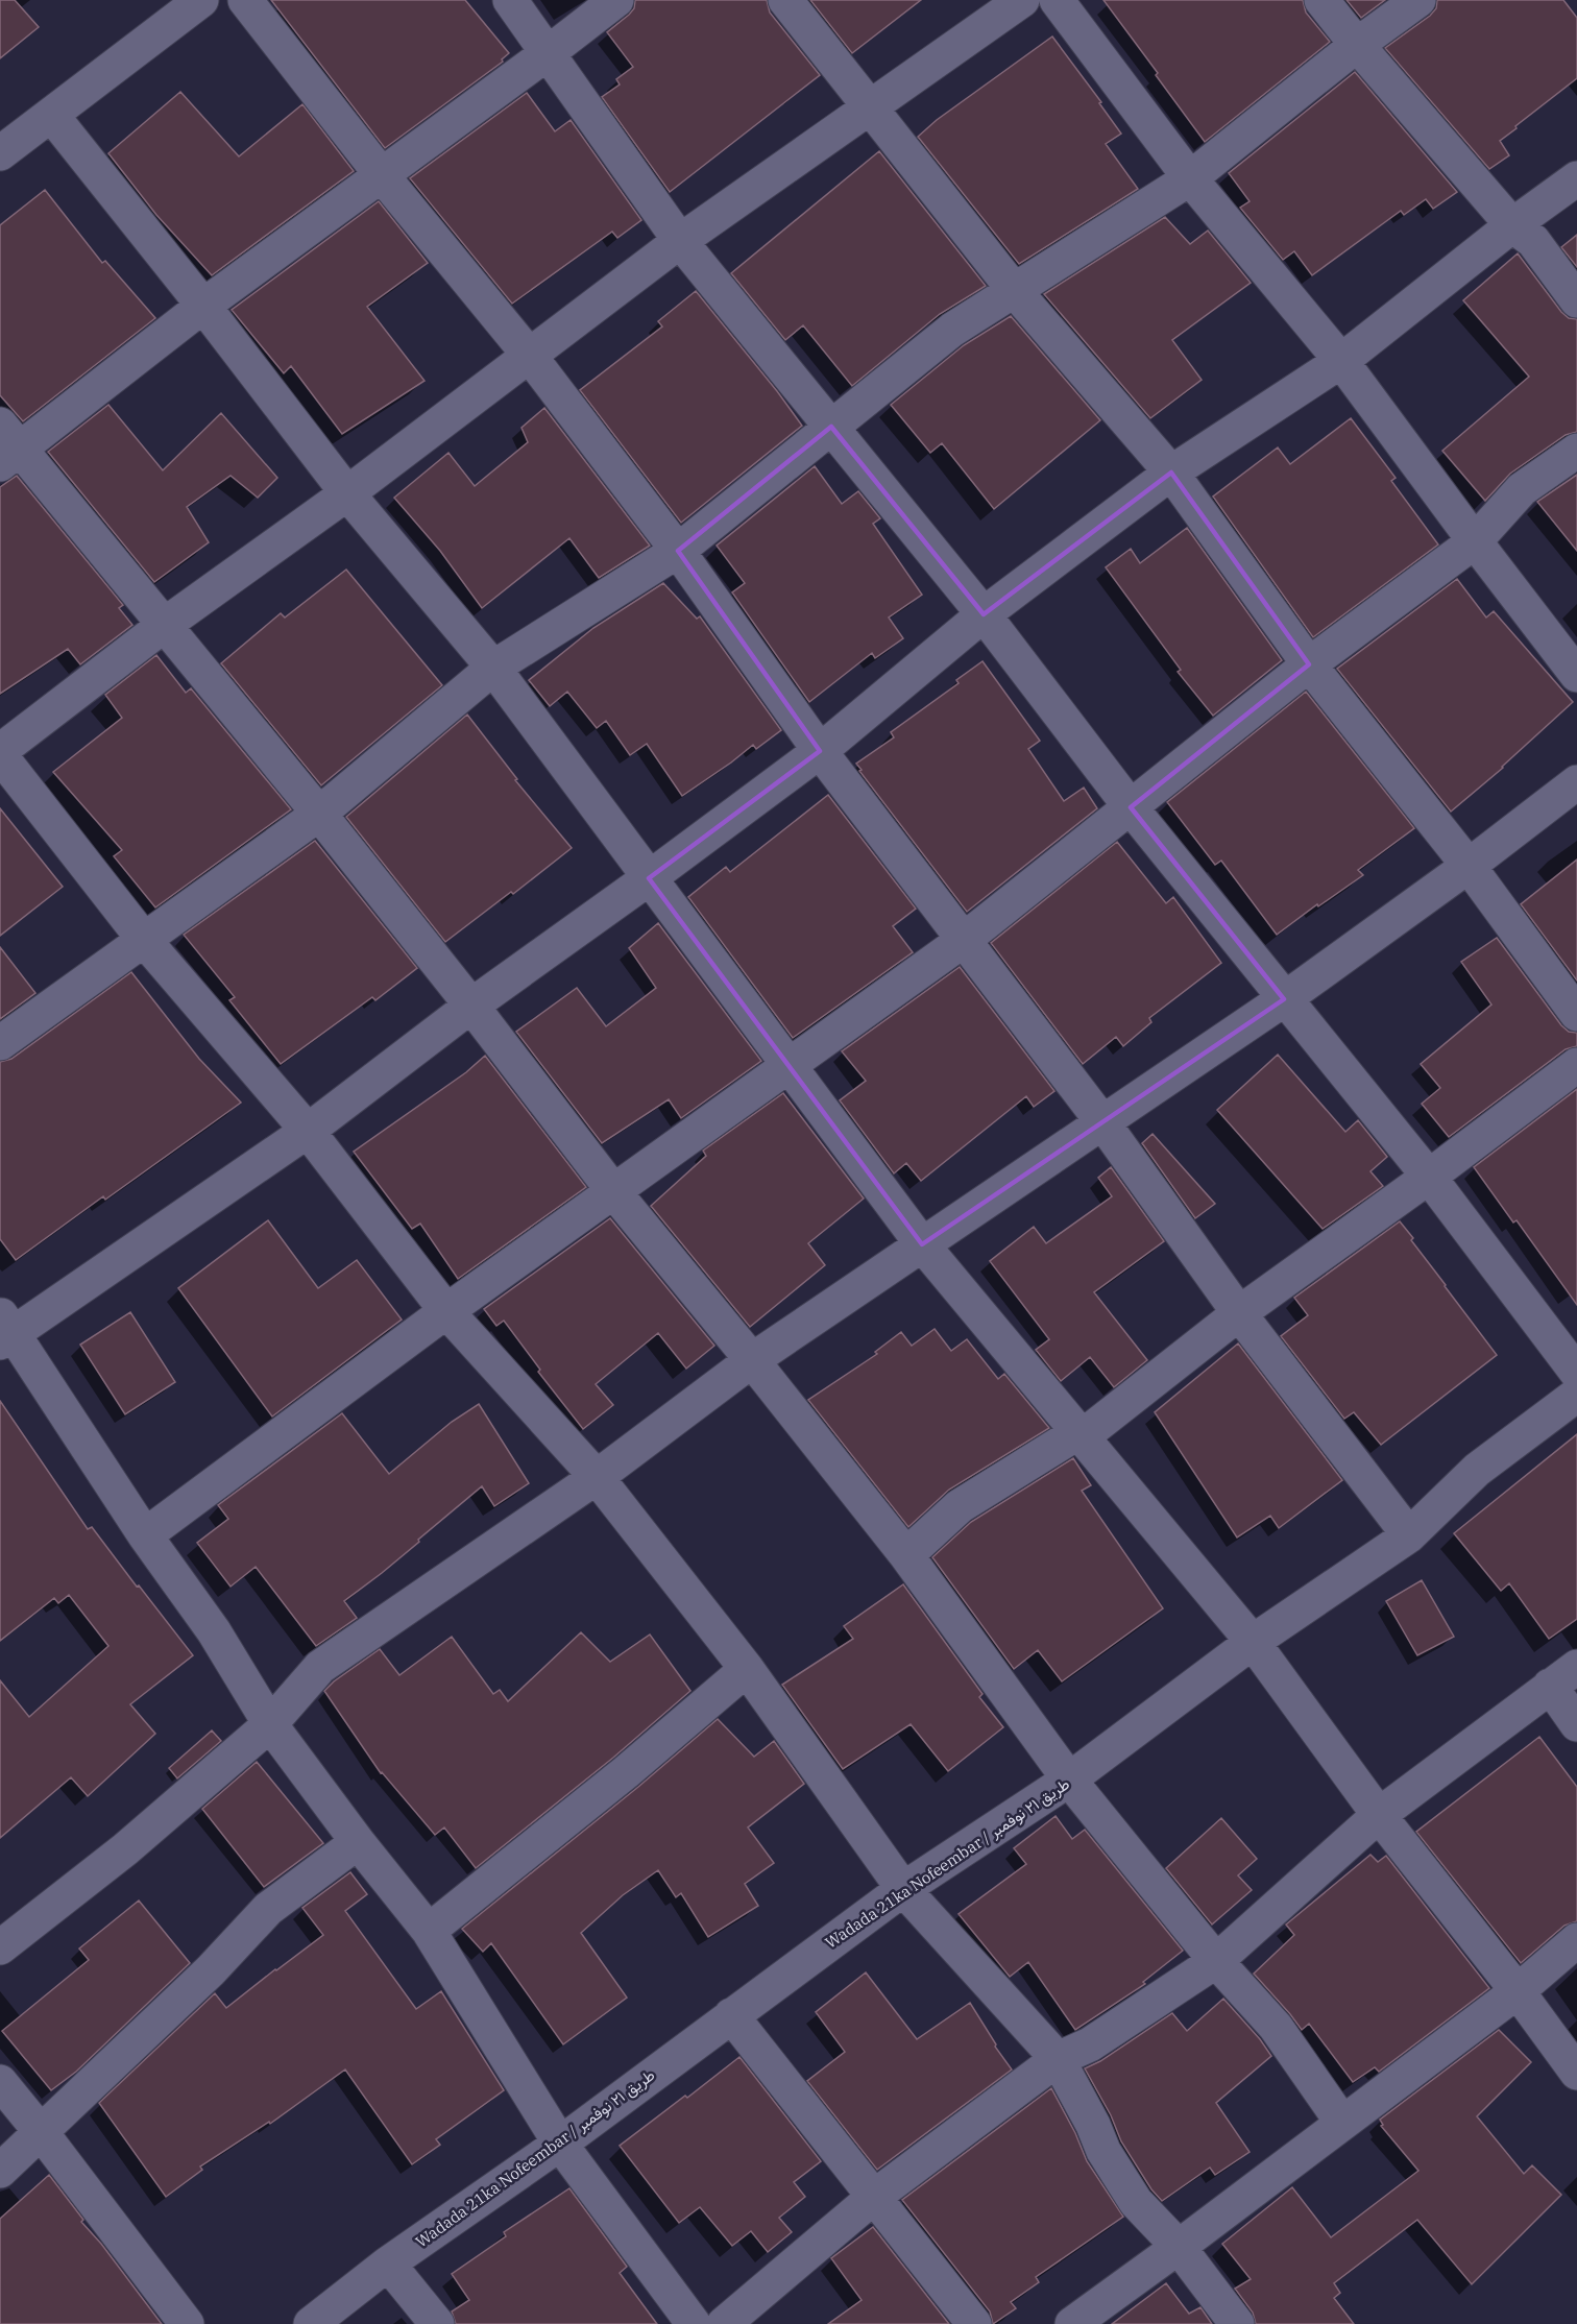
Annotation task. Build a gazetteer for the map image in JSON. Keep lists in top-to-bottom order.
{
  "streets": {
    "street": ["Wadada 21ka Nofeembar / طريق ٢١ نوفمبر"]
  }
}
